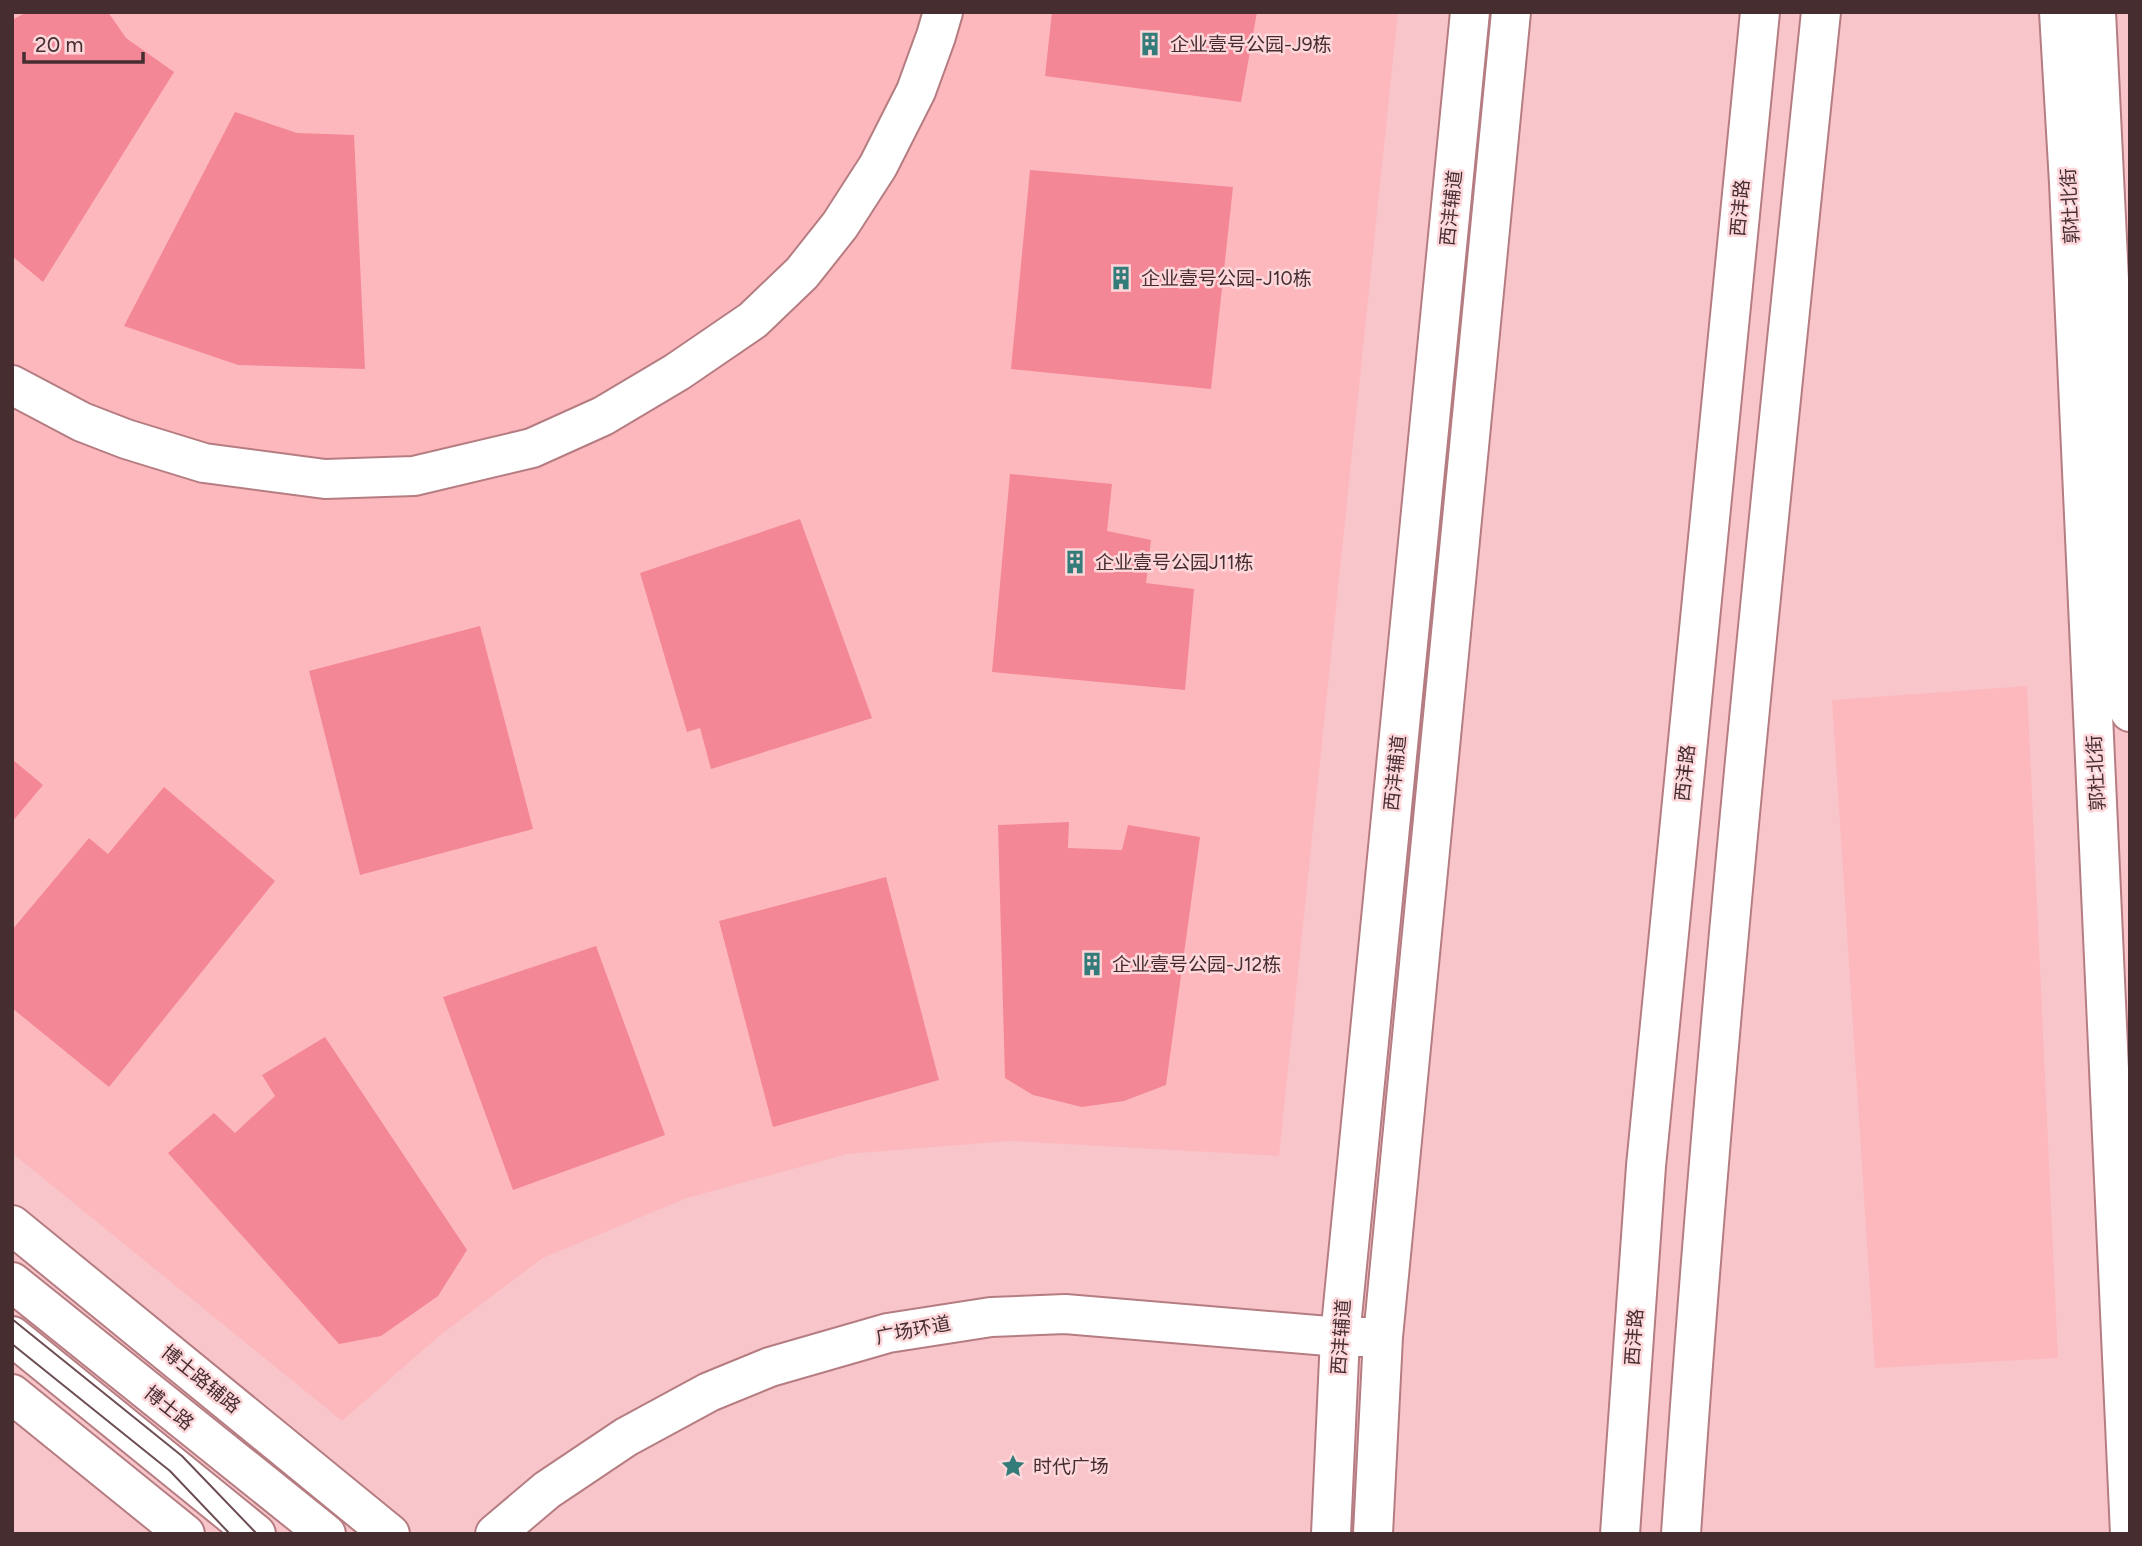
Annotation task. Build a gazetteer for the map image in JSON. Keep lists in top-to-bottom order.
{
  "streets": {
    "main road": [
      "郭杜北街",
      "西沣辅道",
      "西沣路",
      "广场环道",
      "博士路辅路",
      "博士路"
    ]
  },
  "crossings": [
    ["西沣辅道", "广场环道"]
  ],
  "places": {
    "building": [
      "企业壹号公园-J9栋",
      "企业壹号公园-J10栋",
      "企业壹号公园J11栋",
      "企业壹号公园-J12栋"
    ],
    "place": ["时代广场"]
  },
  "scale_bar": "20 m"
}
